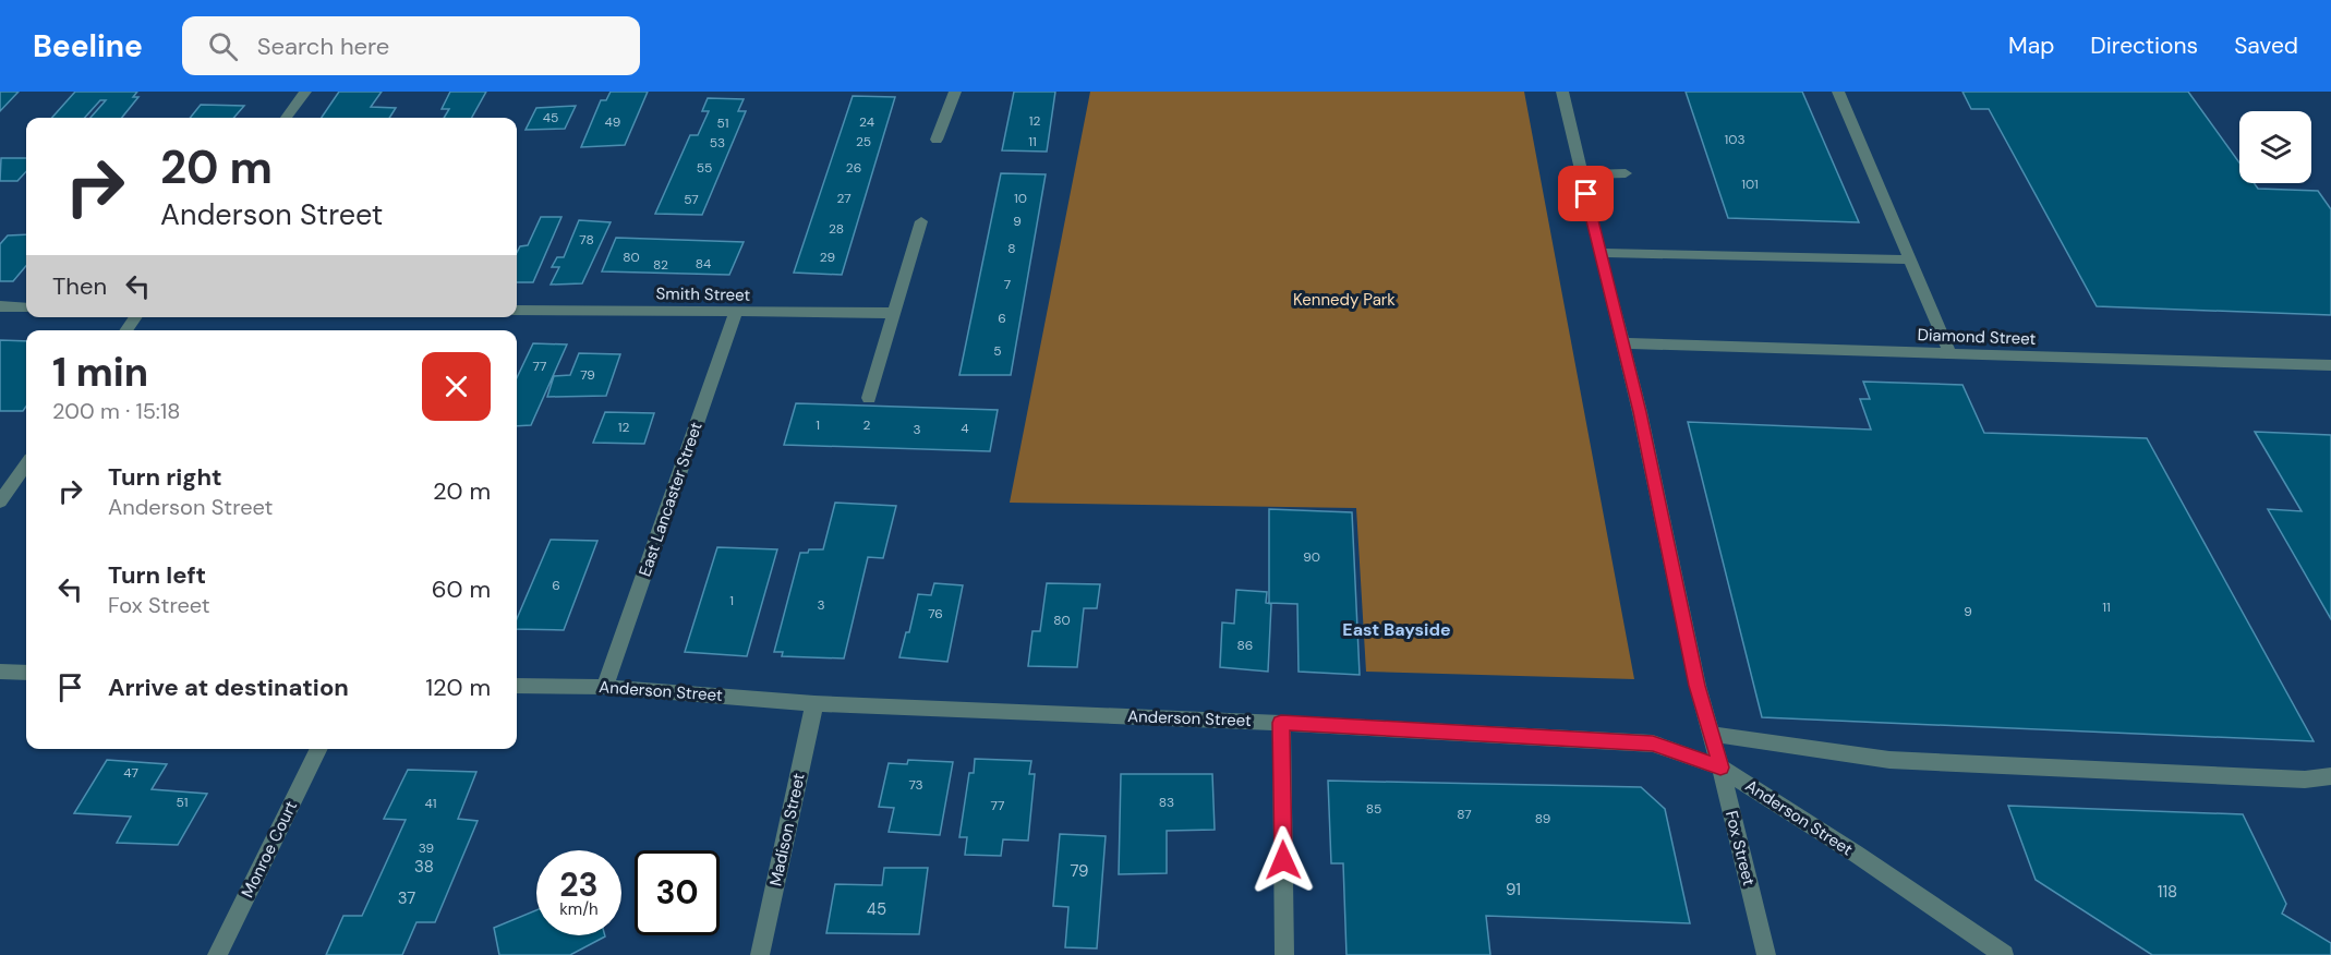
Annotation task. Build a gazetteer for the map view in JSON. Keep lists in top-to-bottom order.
{
  "streets": {
    "street": [
      "Smith Street",
      "Diamond Street",
      "East Lancaster Street",
      "Anderson Street",
      "Madison Street",
      "Fox Street",
      "Monroe Court"
    ]
  },
  "crossings": [
    ["Smith Street", "East Lancaster Street"],
    ["Diamond Street", "Fox Street"],
    ["East Lancaster Street", "Anderson Street"],
    ["Anderson Street", "Madison Street"],
    ["Anderson Street", "Fox Street"]
  ],
  "districts": ["East Bayside"],
  "parks": ["Kennedy Park"],
  "house_numbers": [
    "45",
    "12",
    "49",
    "24",
    "51",
    "103",
    "25",
    "11",
    "53",
    "55",
    "26",
    "101",
    "27",
    "10",
    "57",
    "9",
    "28",
    "78",
    "8",
    "80",
    "29",
    "84",
    "82",
    "7",
    "6",
    "5",
    "77",
    "79",
    "1",
    "2",
    "12",
    "4",
    "3",
    "90",
    "6",
    "1",
    "3",
    "11",
    "9",
    "76",
    "80",
    "86",
    "47",
    "73",
    "51",
    "83",
    "41",
    "77",
    "85",
    "87",
    "89",
    "39",
    "38",
    "79",
    "91",
    "118",
    "37",
    "45"
  ],
  "page": {
    "header": "Beeline",
    "search": "Search here",
    "nav": ["Map", "Directions", "Saved"],
    "turn": ["20 m", "Anderson Street"],
    "then": "Then",
    "heading": ["1 min", "200 m · 15:18"],
    "list": [
      {
        "name": "Turn right",
        "note": "Anderson Street",
        "value": "20 m"
      },
      {
        "name": "Turn left",
        "note": "Fox Street",
        "value": "60 m"
      },
      {
        "name": "Arrive at destination",
        "value": "120 m"
      }
    ],
    "speed": "23 km/h",
    "limit": "30"
  }
}
